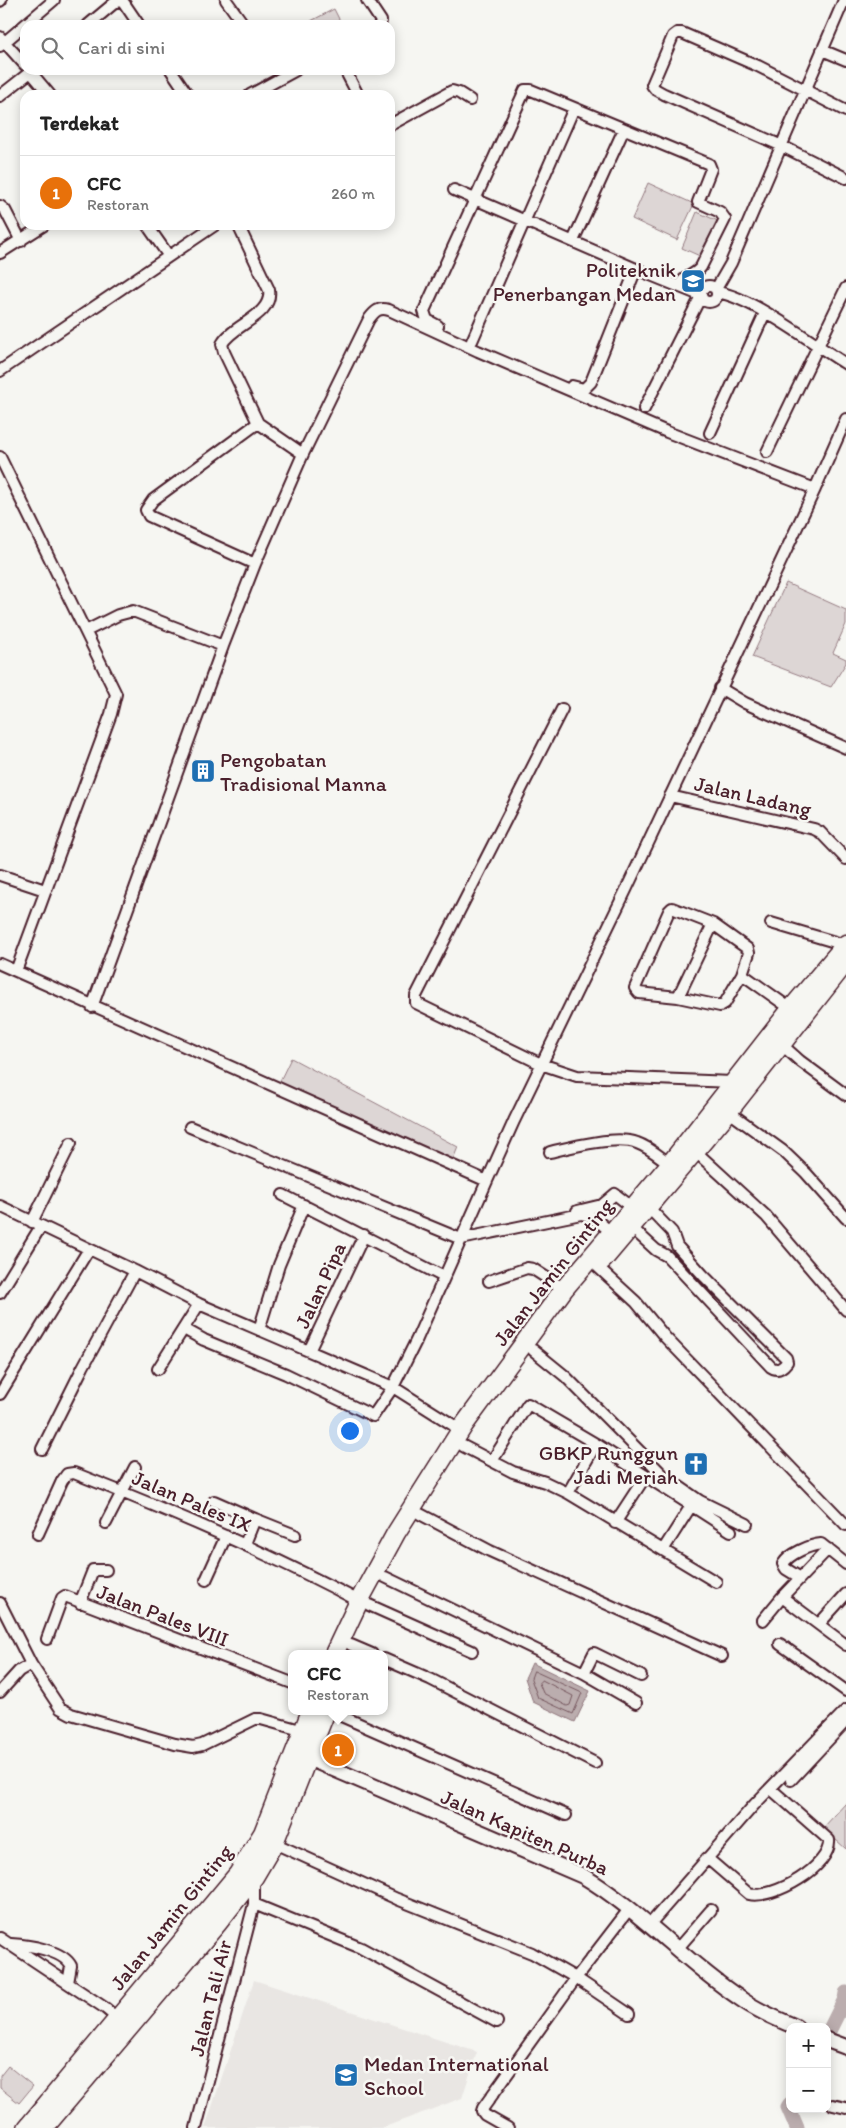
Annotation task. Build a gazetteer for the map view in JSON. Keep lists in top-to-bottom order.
{
  "streets": {
    "highway": ["Jalan Jamin Ginting"],
    "street": [
      "Jalan Ladang",
      "Jalan Pipa",
      "Jalan Pales IX",
      "Jalan Pales VIII",
      "Jalan Kapiten Purba",
      "Jalan Tali Air"
    ]
  },
  "crossings": [
    ["Jalan Jamin Ginting", "Jalan Pales IX"],
    ["Jalan Jamin Ginting", "Jalan Kapiten Purba"],
    ["Jalan Jamin Ginting", "Jalan Tali Air"]
  ],
  "places": {
    "school or university": ["Politeknik Penerbangan Medan", "Medan International School"],
    "building": ["Pengobatan Tradisional Manna"],
    "church": ["GBKP Runggun Jadi Meriah"]
  },
  "page": {
    "search": "Cari di sini",
    "heading": "Terdekat",
    "list": [
      {
        "mark": "1",
        "name": "CFC",
        "note": "Restoran",
        "value": "260 m"
      }
    ],
    "popup": ["CFC", "Restoran"],
    "pins": "1",
    "map_buttons": ["+", "−"]
  }
}
